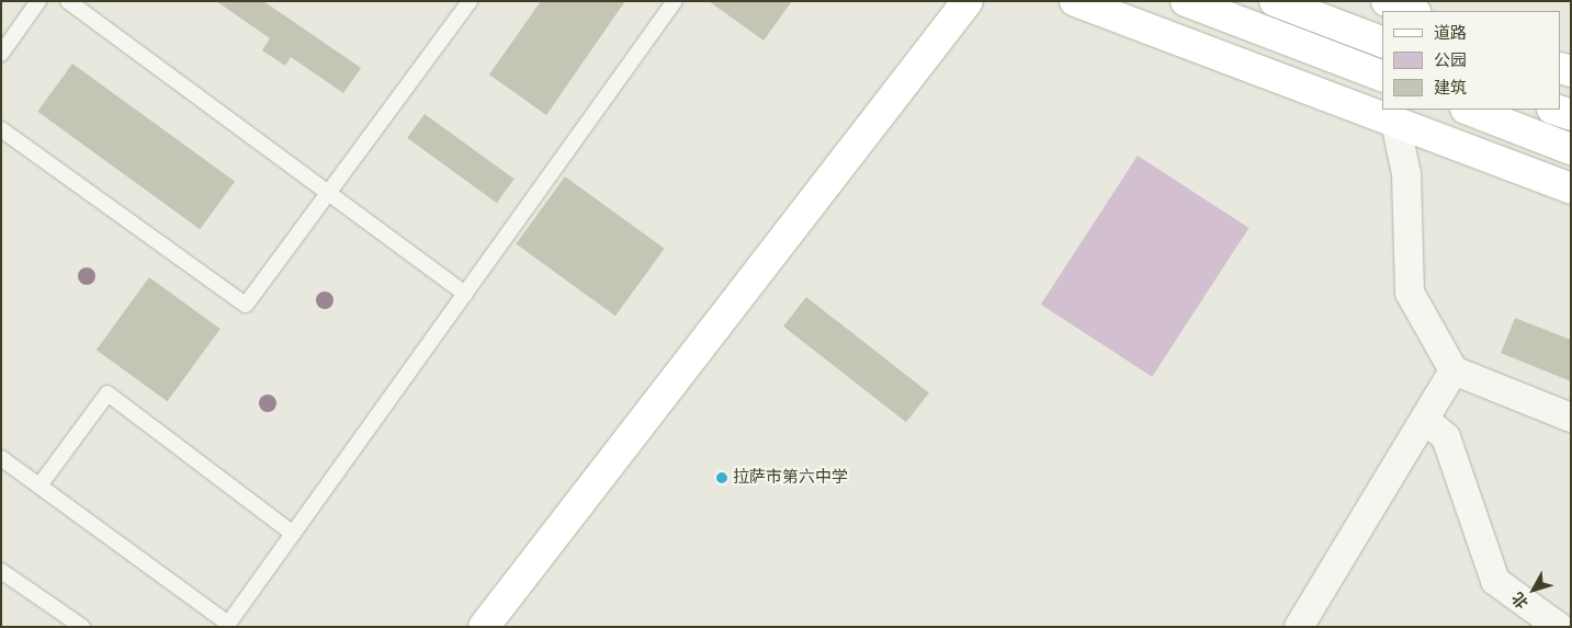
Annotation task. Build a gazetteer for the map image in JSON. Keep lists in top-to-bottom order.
{
  "places": ["拉萨市第六中学"],
  "legend": ["道路", "公园", "建筑"],
  "north": "bottom left"
}
